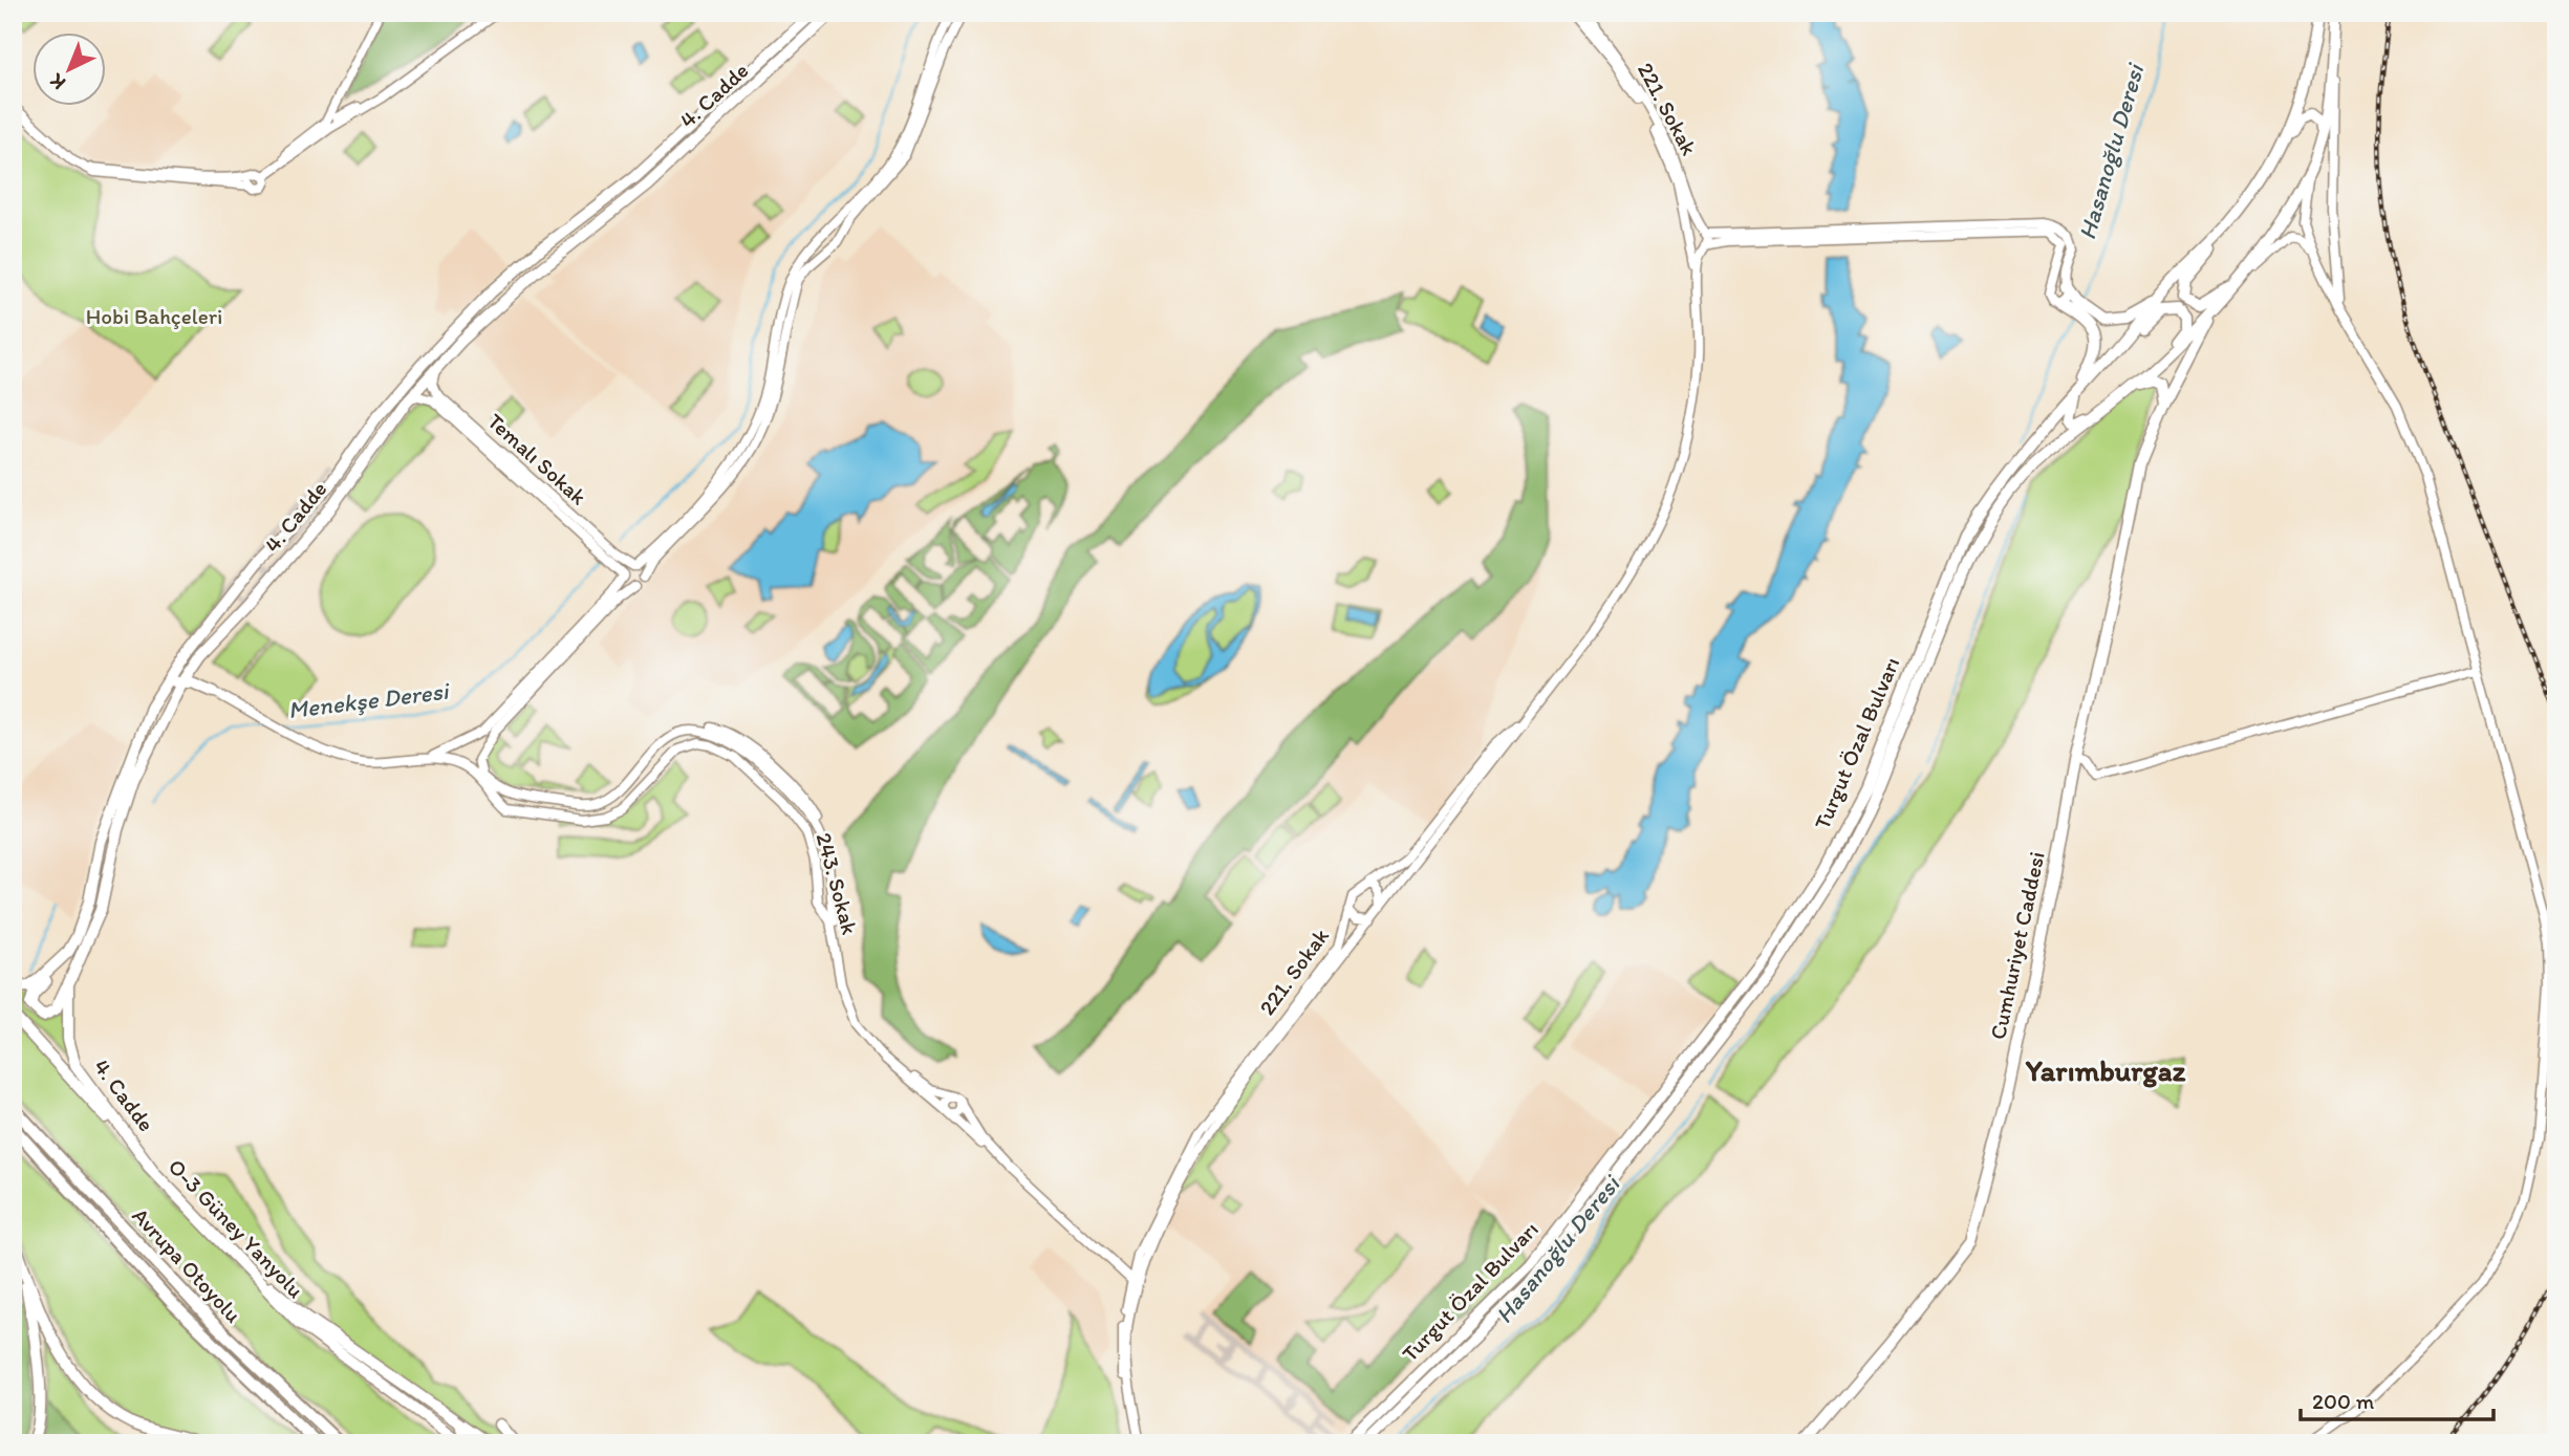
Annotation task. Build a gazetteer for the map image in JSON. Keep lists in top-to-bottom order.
{
  "streets": {
    "highway": ["Avrupa Otoyolu"],
    "main road": [
      "4. Cadde",
      "Turgut Özal Bulvarı",
      "Cumhuriyet Caddesi",
      "O-3 Güney Yanyolu"
    ],
    "street": ["221. Sokak", "Temalı Sokak", "243. Sokak"]
  },
  "crossings": [
    ["4. Cadde", "Temalı Sokak"],
    ["4. Cadde", "O-3 Güney Yanyolu"],
    ["221. Sokak", "243. Sokak"],
    ["Turgut Özal Bulvarı", "Cumhuriyet Caddesi"]
  ],
  "districts": ["Yarımburgaz"],
  "water": ["Hasanoğlu Deresi", "Menekşe Deresi"],
  "parks": ["Hobi Bahçeleri"],
  "scale_bar": "200 m",
  "north": "bottom left"
}
